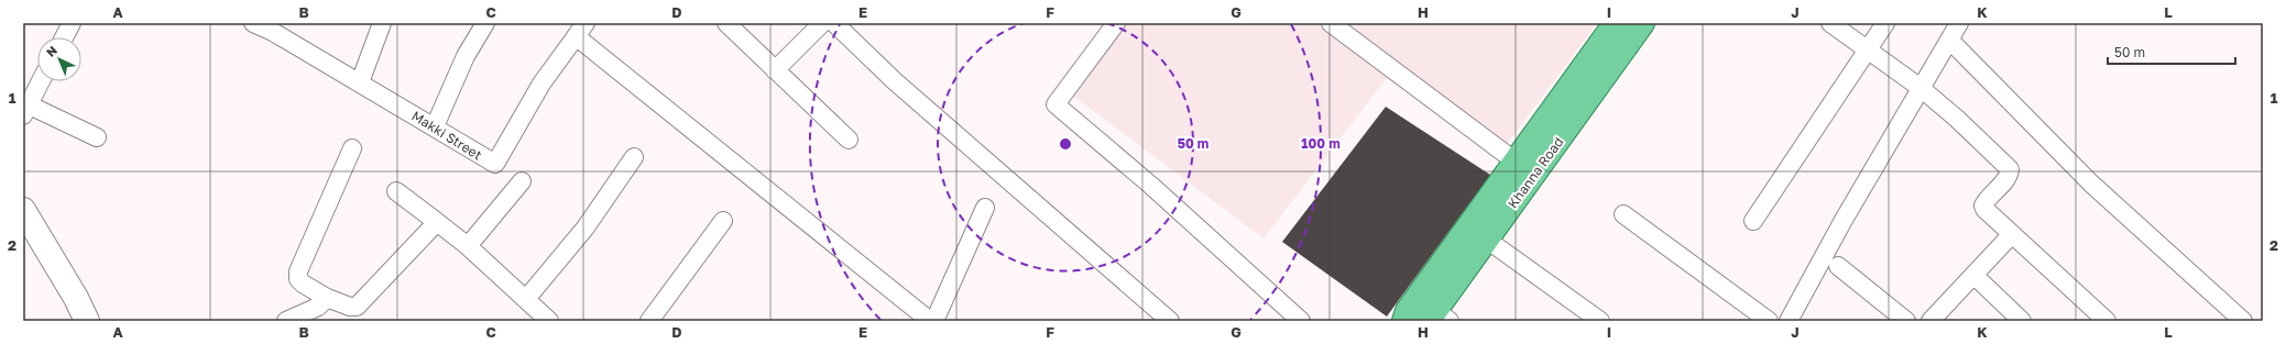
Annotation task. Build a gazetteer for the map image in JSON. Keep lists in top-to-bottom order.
{
  "streets": {
    "main road": ["Khanna Road"],
    "street": ["Makki Street"]
  },
  "scale_bar": "50 m",
  "north": "top left",
  "grid": {
    "columns": [
      "A",
      "B",
      "C",
      "D",
      "E",
      "F",
      "G",
      "H",
      "I",
      "J",
      "K",
      "L"
    ],
    "rows": ["1", "2"]
  },
  "rings": ["50 m", "100 m"]
}
